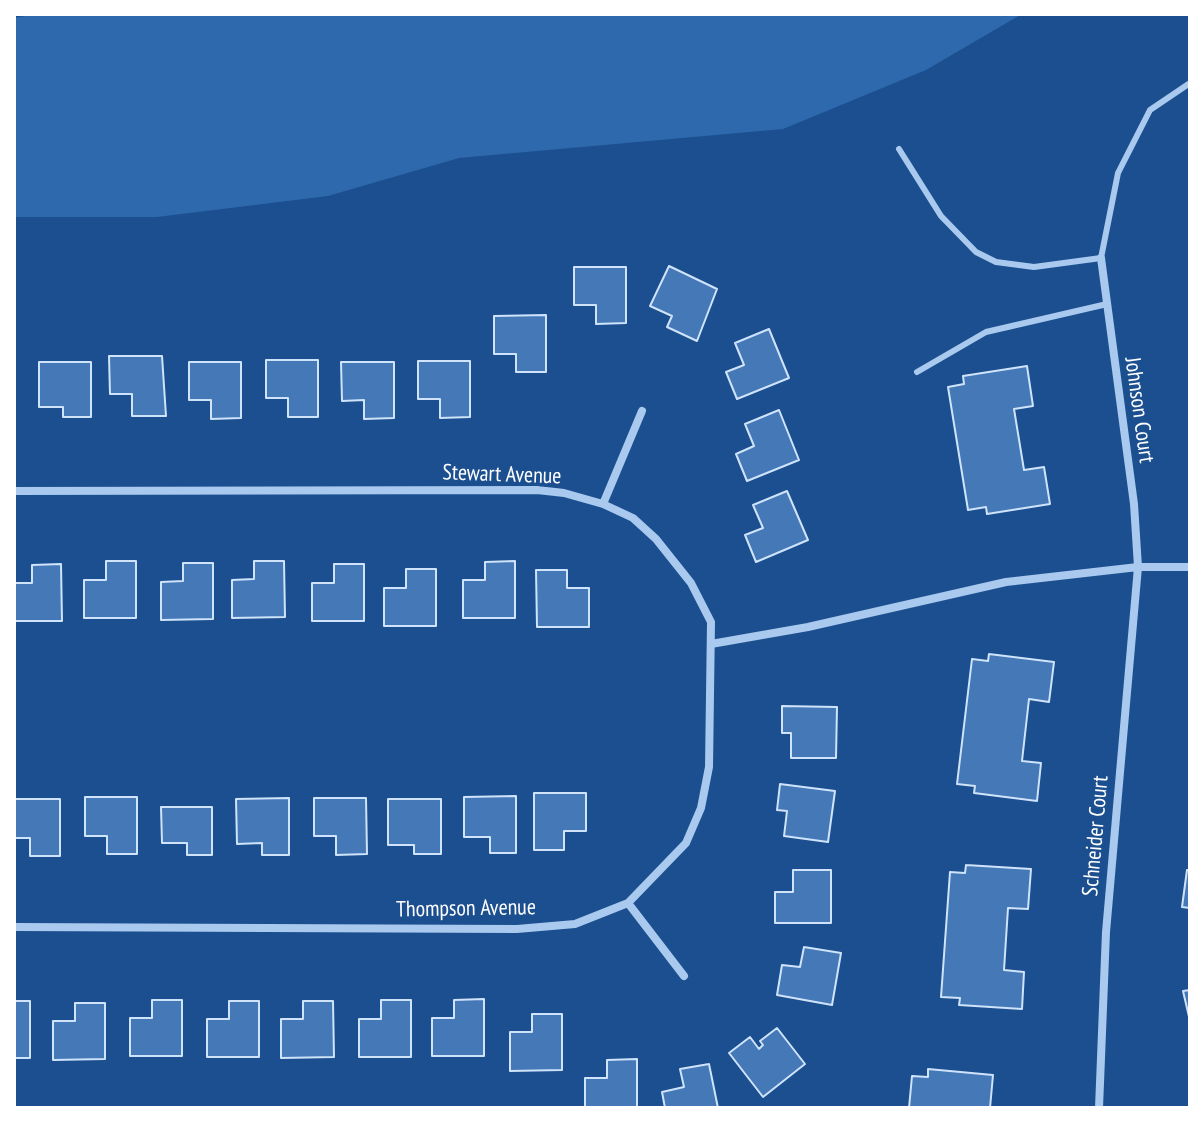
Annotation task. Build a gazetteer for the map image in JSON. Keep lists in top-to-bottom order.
{
  "streets": {
    "street": [
      "Johnson Court",
      "Stewart Avenue",
      "Schneider Court",
      "Thompson Avenue"
    ]
  },
  "crossings": [
    ["Johnson Court", "Schneider Court"],
    ["Stewart Avenue", "Thompson Avenue"]
  ]
}
